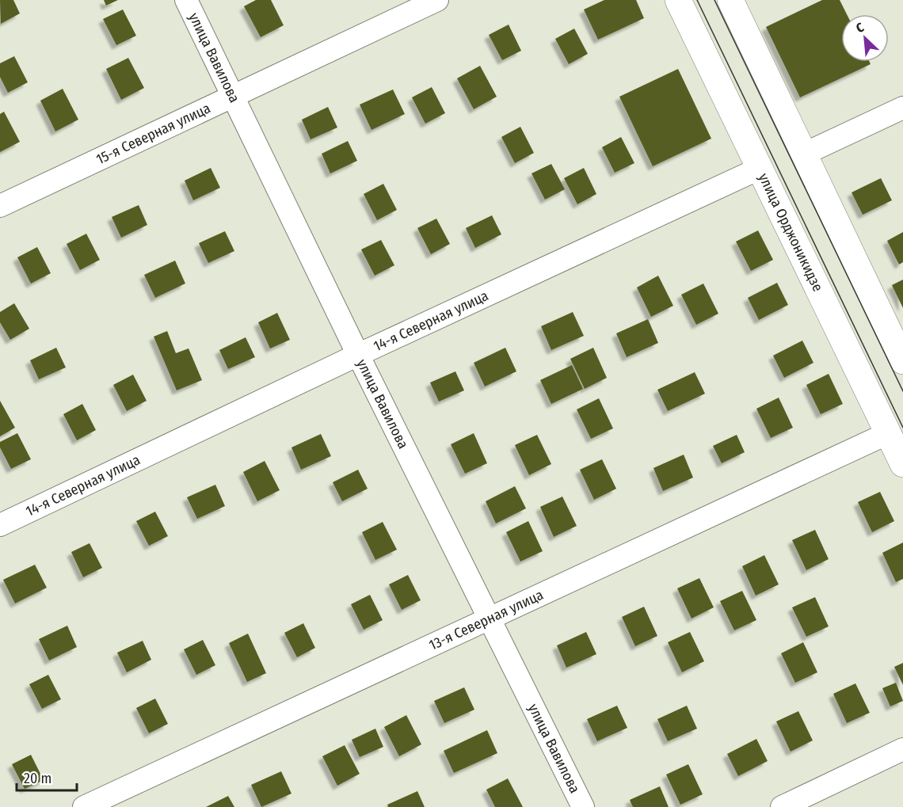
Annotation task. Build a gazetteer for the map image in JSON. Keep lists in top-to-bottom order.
{
  "streets": {
    "main road": ["улица Орджоникидзе"],
    "street": [
      "улица Вавилова",
      "15-я Северная улица",
      "14-я Северная улица",
      "13-я Северная улица"
    ]
  },
  "crossings": [
    ["улица Вавилова", "15-я Северная улица"],
    ["улица Вавилова", "14-я Северная улица"],
    ["улица Вавилова", "13-я Северная улица"],
    ["улица Орджоникидзе", "14-я Северная улица"],
    ["улица Орджоникидзе", "13-я Северная улица"]
  ],
  "scale_bar": "20 m",
  "north": "top left"
}
